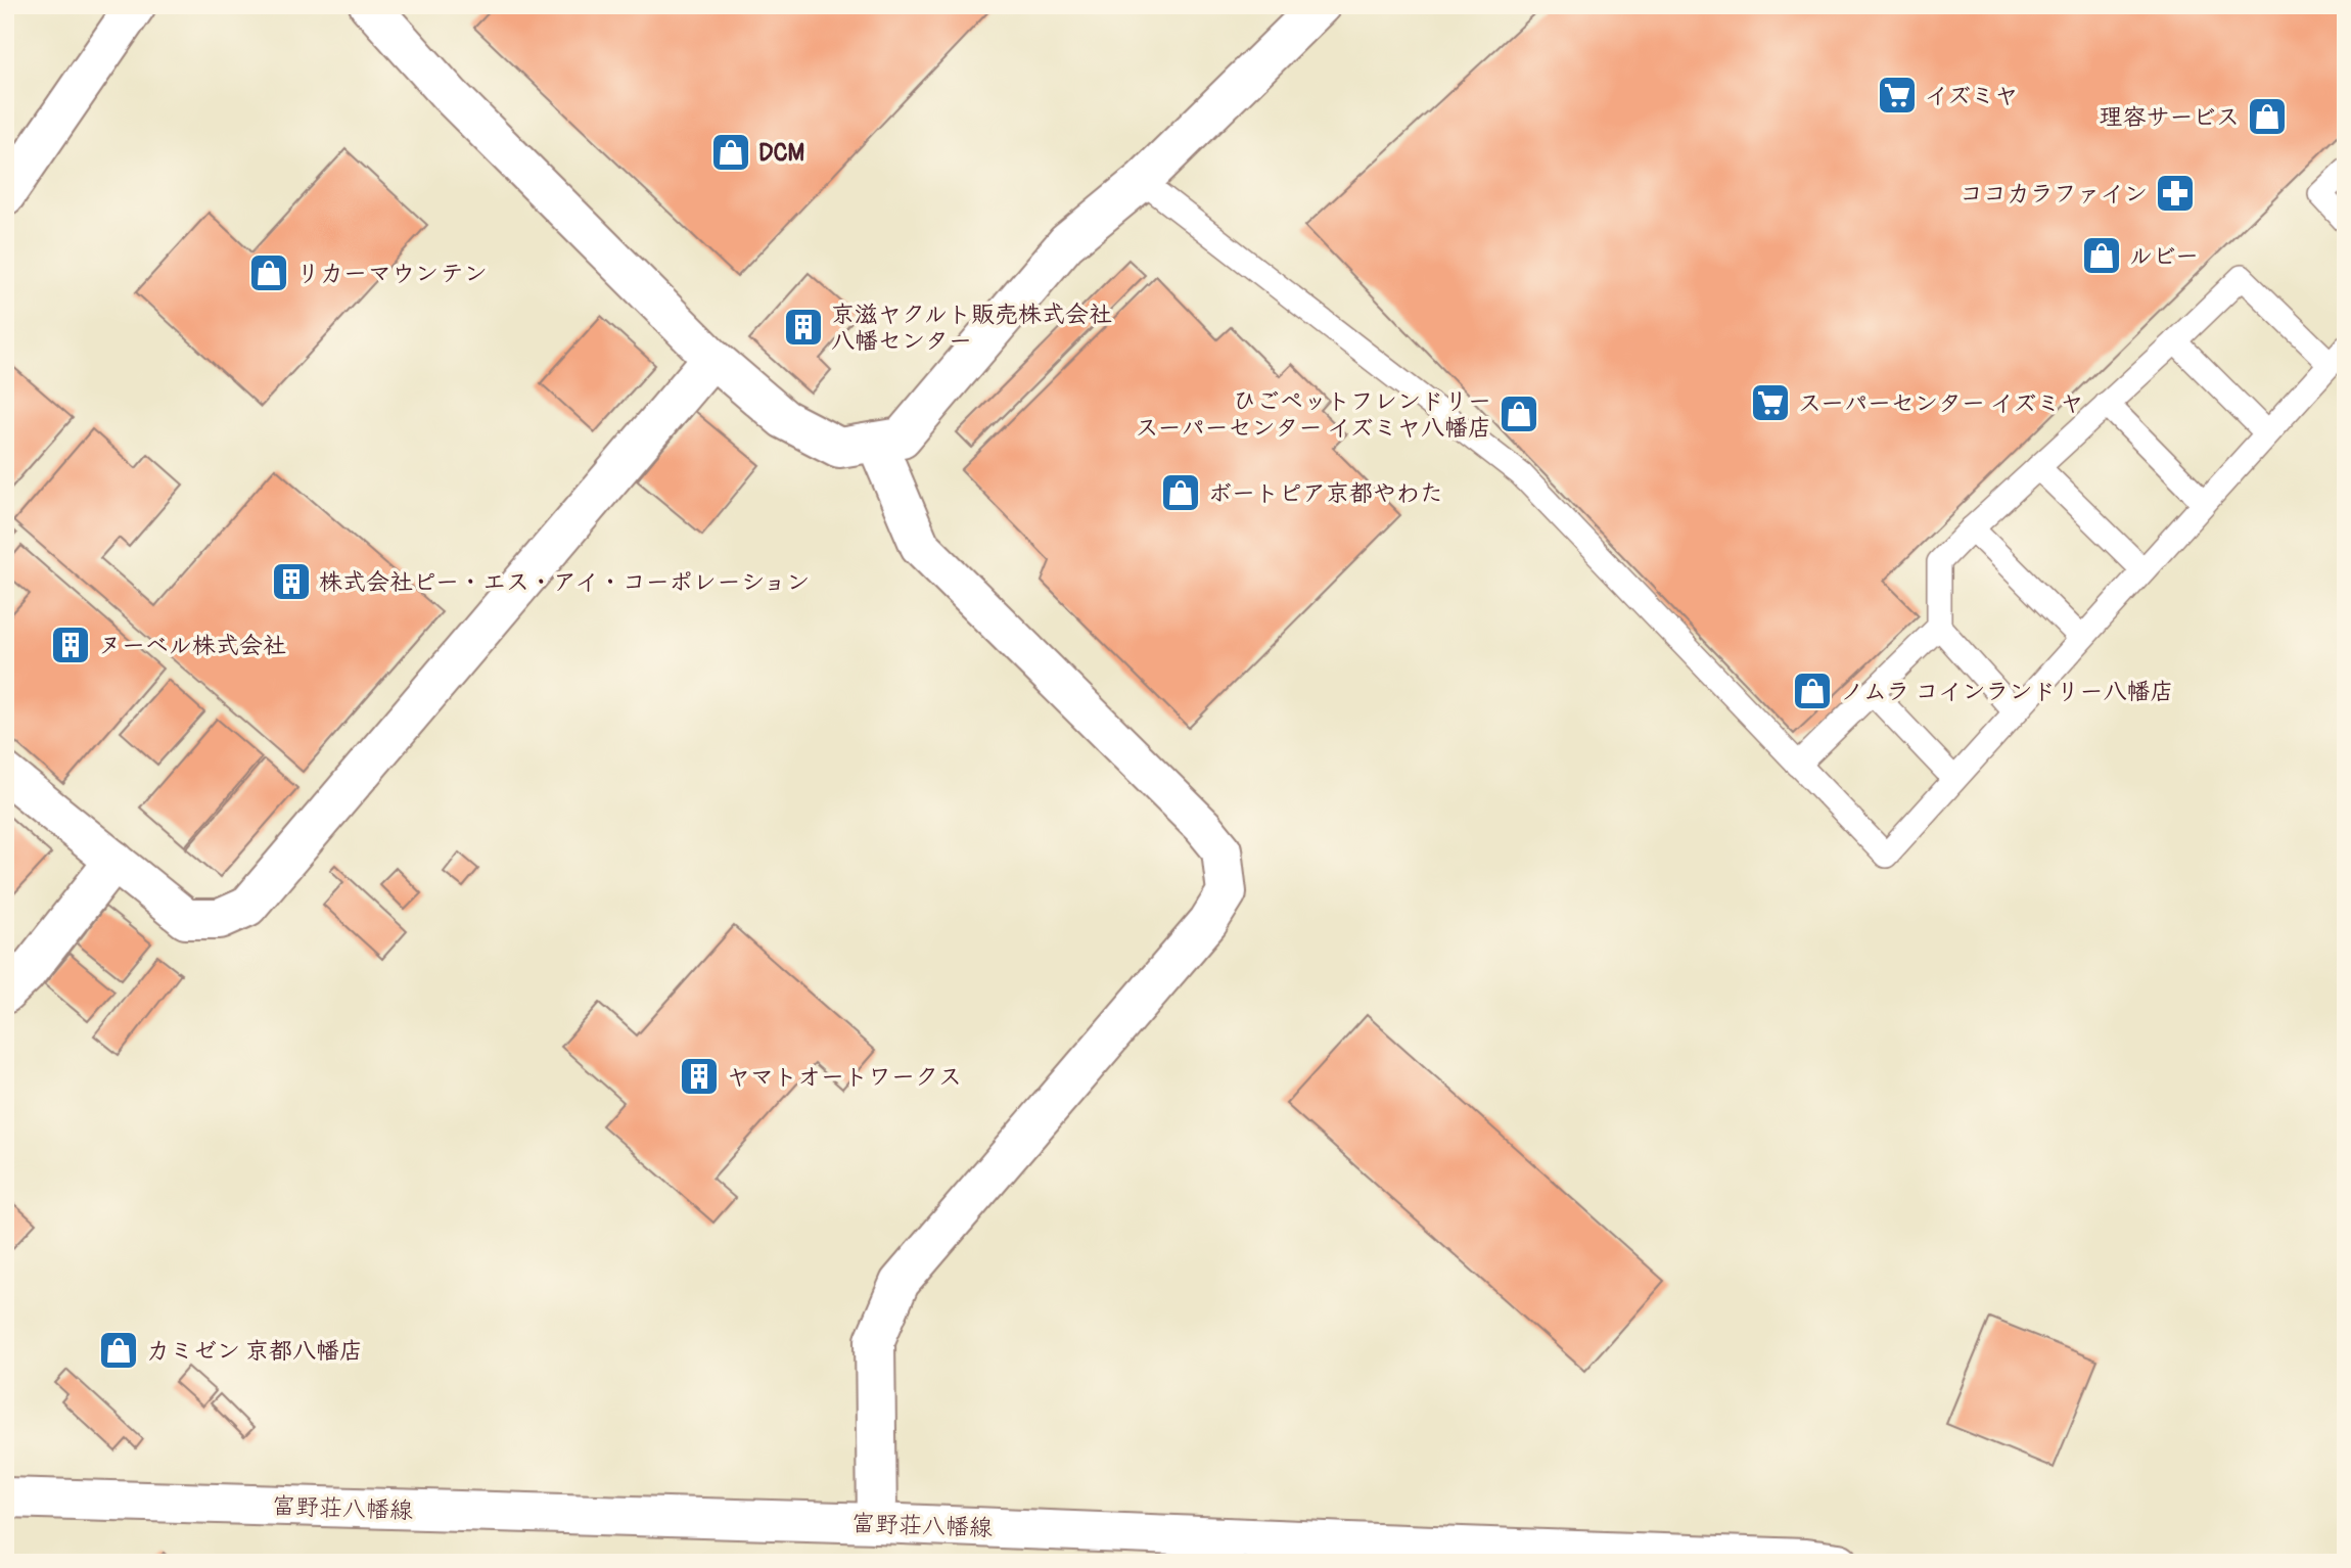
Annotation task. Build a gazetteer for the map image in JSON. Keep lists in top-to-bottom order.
{
  "streets": {
    "street": ["富野荘八幡線"]
  },
  "places": {
    "supermarket": ["イズミヤ", "スーパーセンター イズミヤ"],
    "shop": [
      "理容サービス",
      "DCM",
      "ルビー",
      "リカーマウンテン",
      "ひごペットフレンドリー スーパーセンター イズミヤ八幡店",
      "ボートピア京都やわた",
      "ノムラ コインランドリー八幡店",
      "カミゼン 京都八幡店"
    ],
    "pharmacy": ["ココカラファイン"],
    "building": [
      "京滋ヤクルト販売株式会社 八幡センター",
      "株式会社ピー・エス・アイ・コーポレーション",
      "ヌーベル株式会社",
      "ヤマトオートワークス"
    ]
  }
}
